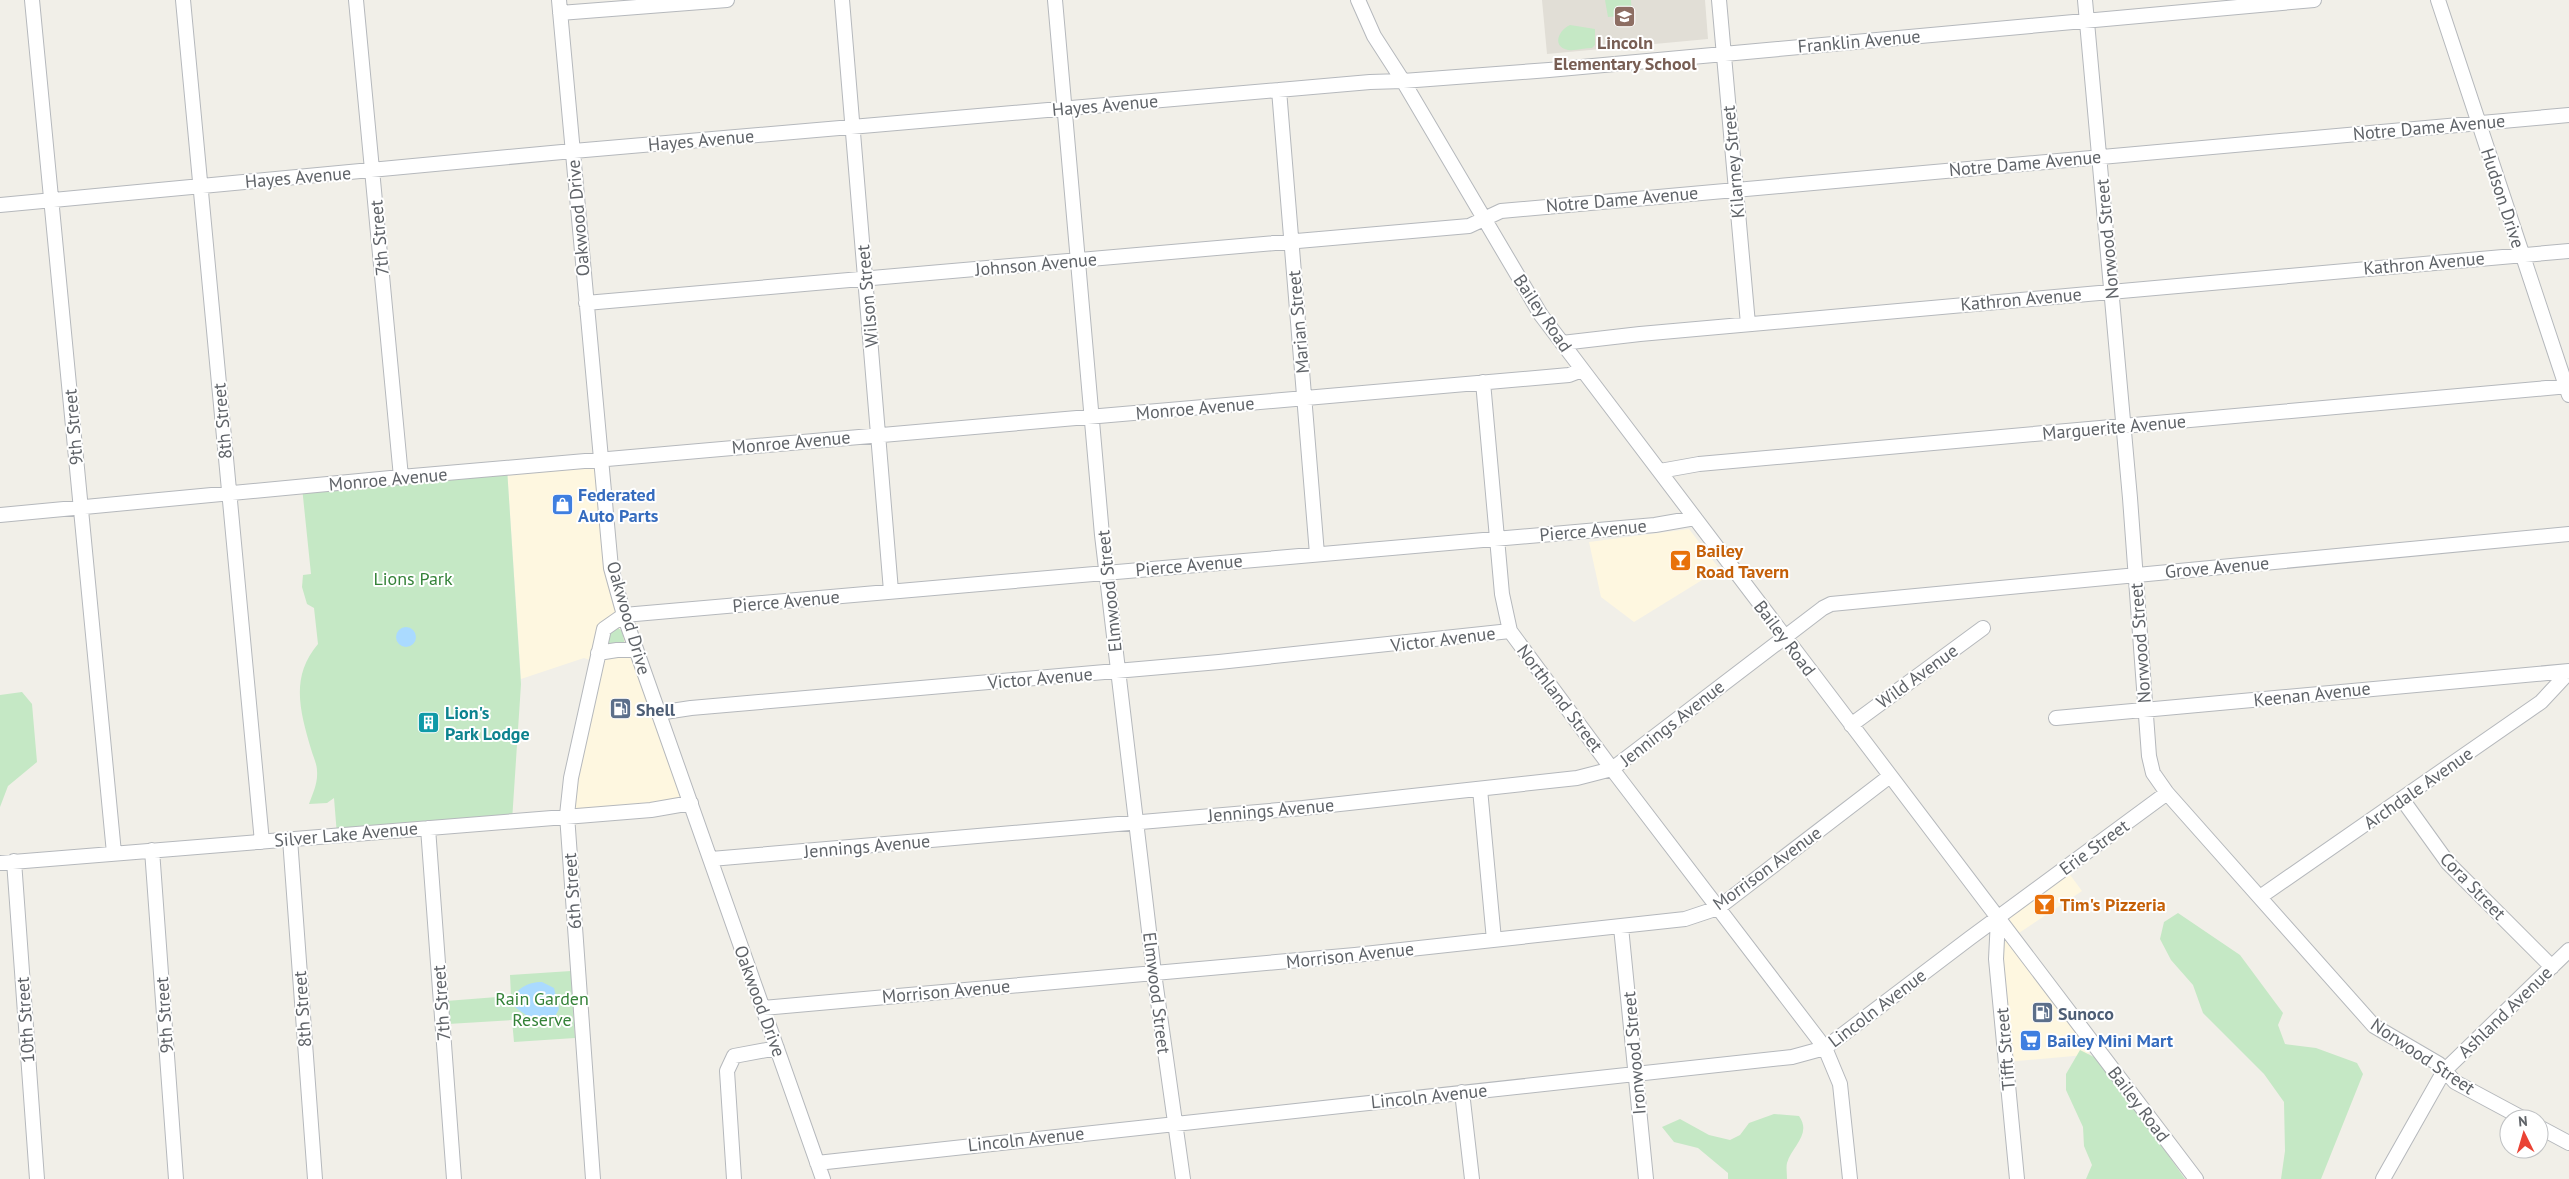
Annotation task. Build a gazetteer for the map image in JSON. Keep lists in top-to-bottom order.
{
  "streets": {
    "street": [
      "Franklin Avenue",
      "Hayes Avenue",
      "Notre Dame Avenue",
      "Kilarney Street",
      "Hudson Drive",
      "Oakwood Drive",
      "7th Street",
      "Norwood Street",
      "Kathron Avenue",
      "Johnson Avenue",
      "Wilson Street",
      "Bailey Road",
      "Marian Street",
      "Monroe Avenue",
      "8th Street",
      "9th Street",
      "Marguerite Avenue",
      "Pierce Avenue",
      "Grove Avenue",
      "Elmwood Street",
      "Victor Avenue",
      "Wild Avenue",
      "Keenan Avenue",
      "Northland Street",
      "Jennings Avenue",
      "Archdale Avenue",
      "Silver Lake Avenue",
      "Erie Street",
      "Morrison Avenue",
      "Cora Street",
      "6th Street",
      "Lincoln Avenue",
      "Ashland Avenue",
      "10th Street",
      "Tifft Street",
      "Ironwood Street"
    ]
  },
  "crossings": [
    ["Franklin Avenue", "Hayes Avenue"],
    ["Franklin Avenue", "Kilarney Street"],
    ["Franklin Avenue", "Norwood Street"],
    ["Franklin Avenue", "Bailey Road"],
    ["Hayes Avenue", "Oakwood Drive"],
    ["Hayes Avenue", "7th Street"],
    ["Hayes Avenue", "Wilson Street"],
    ["Hayes Avenue", "Bailey Road"],
    ["Hayes Avenue", "Marian Street"],
    ["Hayes Avenue", "8th Street"],
    ["Hayes Avenue", "9th Street"],
    ["Hayes Avenue", "Elmwood Street"],
    ["Notre Dame Avenue", "Kilarney Street"],
    ["Notre Dame Avenue", "Hudson Drive"],
    ["Notre Dame Avenue", "Norwood Street"],
    ["Notre Dame Avenue", "Johnson Avenue"],
    ["Notre Dame Avenue", "Bailey Road"],
    ["Kilarney Street", "Kathron Avenue"],
    ["Hudson Drive", "Kathron Avenue"],
    ["Hudson Drive", "Marguerite Avenue"],
    ["Oakwood Drive", "Johnson Avenue"],
    ["Oakwood Drive", "Monroe Avenue"],
    ["Oakwood Drive", "Pierce Avenue"],
    ["Oakwood Drive", "Victor Avenue"],
    ["Oakwood Drive", "Jennings Avenue"],
    ["Oakwood Drive", "Silver Lake Avenue"],
    ["Oakwood Drive", "Morrison Avenue"],
    ["Oakwood Drive", "6th Street"],
    ["Oakwood Drive", "Lincoln Avenue"],
    ["7th Street", "Monroe Avenue"],
    ["7th Street", "Silver Lake Avenue"],
    ["Norwood Street", "Kathron Avenue"],
    ["Norwood Street", "Marguerite Avenue"],
    ["Norwood Street", "Grove Avenue"],
    ["Norwood Street", "Keenan Avenue"],
    ["Norwood Street", "Archdale Avenue"],
    ["Norwood Street", "Erie Street"],
    ["Norwood Street", "Ashland Avenue"],
    ["Kathron Avenue", "Bailey Road"],
    ["Johnson Avenue", "Wilson Street"],
    ["Johnson Avenue", "Bailey Road"],
    ["Johnson Avenue", "Marian Street"],
    ["Johnson Avenue", "Elmwood Street"],
    ["Wilson Street", "Monroe Avenue"],
    ["Wilson Street", "Pierce Avenue"],
    ["Bailey Road", "Monroe Avenue"],
    ["Bailey Road", "Marguerite Avenue"],
    ["Bailey Road", "Pierce Avenue"],
    ["Bailey Road", "Grove Avenue"],
    ["Bailey Road", "Wild Avenue"],
    ["Bailey Road", "Jennings Avenue"],
    ["Bailey Road", "Erie Street"],
    ["Bailey Road", "Morrison Avenue"],
    ["Bailey Road", "Lincoln Avenue"],
    ["Bailey Road", "Tifft Street"],
    ["Marian Street", "Monroe Avenue"],
    ["Marian Street", "Pierce Avenue"],
    ["Monroe Avenue", "8th Street"],
    ["Monroe Avenue", "9th Street"],
    ["Monroe Avenue", "Elmwood Street"],
    ["Monroe Avenue", "Northland Street"],
    ["8th Street", "Silver Lake Avenue"],
    ["9th Street", "Silver Lake Avenue"],
    ["Pierce Avenue", "Elmwood Street"],
    ["Pierce Avenue", "Northland Street"],
    ["Pierce Avenue", "6th Street"],
    ["Grove Avenue", "Jennings Avenue"],
    ["Elmwood Street", "Victor Avenue"],
    ["Elmwood Street", "Jennings Avenue"],
    ["Elmwood Street", "Morrison Avenue"],
    ["Elmwood Street", "Lincoln Avenue"],
    ["Victor Avenue", "Northland Street"],
    ["Keenan Avenue", "Archdale Avenue"],
    ["Northland Street", "Jennings Avenue"],
    ["Northland Street", "Morrison Avenue"],
    ["Northland Street", "Lincoln Avenue"],
    ["Archdale Avenue", "Cora Street"],
    ["Silver Lake Avenue", "6th Street"],
    ["Silver Lake Avenue", "10th Street"],
    ["Erie Street", "Lincoln Avenue"],
    ["Erie Street", "Tifft Street"],
    ["Morrison Avenue", "Ironwood Street"],
    ["Cora Street", "Ashland Avenue"],
    ["Lincoln Avenue", "Tifft Street"],
    ["Lincoln Avenue", "Ironwood Street"]
  ],
  "parks": ["Lions Park", "Rain Garden Reserve"],
  "places": {
    "school or university": ["Lincoln Elementary School"],
    "shop": ["Federated Auto Parts"],
    "bar": ["Bailey Road Tavern", "Tim's Pizzeria"],
    "fuel station": ["Shell", "Sunoco"],
    "building": ["Lion's Park Lodge"],
    "supermarket": ["Bailey Mini Mart"]
  },
  "north": "top"
}
